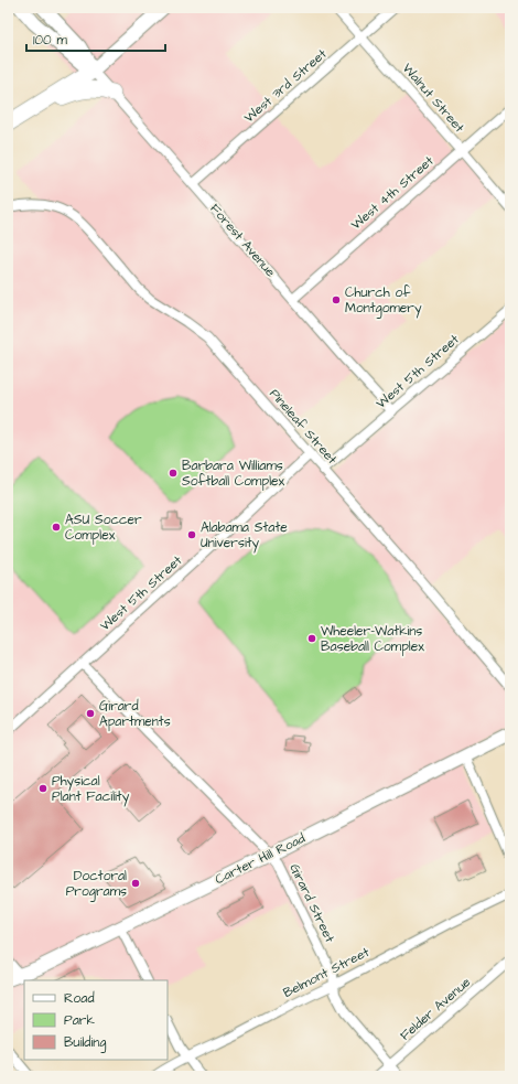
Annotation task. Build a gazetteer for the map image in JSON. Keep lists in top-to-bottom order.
{
  "streets": {
    "main road": ["Forest Avenue", "Carter Hill Road"],
    "street": [
      "West 3rd Street",
      "Walnut Street",
      "West 4th Street",
      "West 5th Street",
      "Pineleaf Street",
      "Girard Street",
      "Belmont Street",
      "Felder Avenue"
    ]
  },
  "crossings": [
    ["West 3rd Street", "Walnut Street"],
    ["West 3rd Street", "Forest Avenue"],
    ["Walnut Street", "West 4th Street"],
    ["West 4th Street", "Forest Avenue"],
    ["Forest Avenue", "West 5th Street"],
    ["West 5th Street", "Pineleaf Street"],
    ["West 5th Street", "Girard Street"],
    ["Carter Hill Road", "Girard Street"],
    ["Girard Street", "Belmont Street"],
    ["Girard Street", "Felder Avenue"]
  ],
  "places": [
    "Church of Montgomery",
    "Barbara Williams Softball Complex",
    "ASU Soccer Complex",
    "Alabama State University",
    "Wheeler-Watkins Baseball Complex",
    "Girard Apartments",
    "Physical Plant Facility",
    "Doctoral Programs"
  ],
  "legend": ["Road", "Park", "Building"],
  "scale_bar": "100 m"
}
